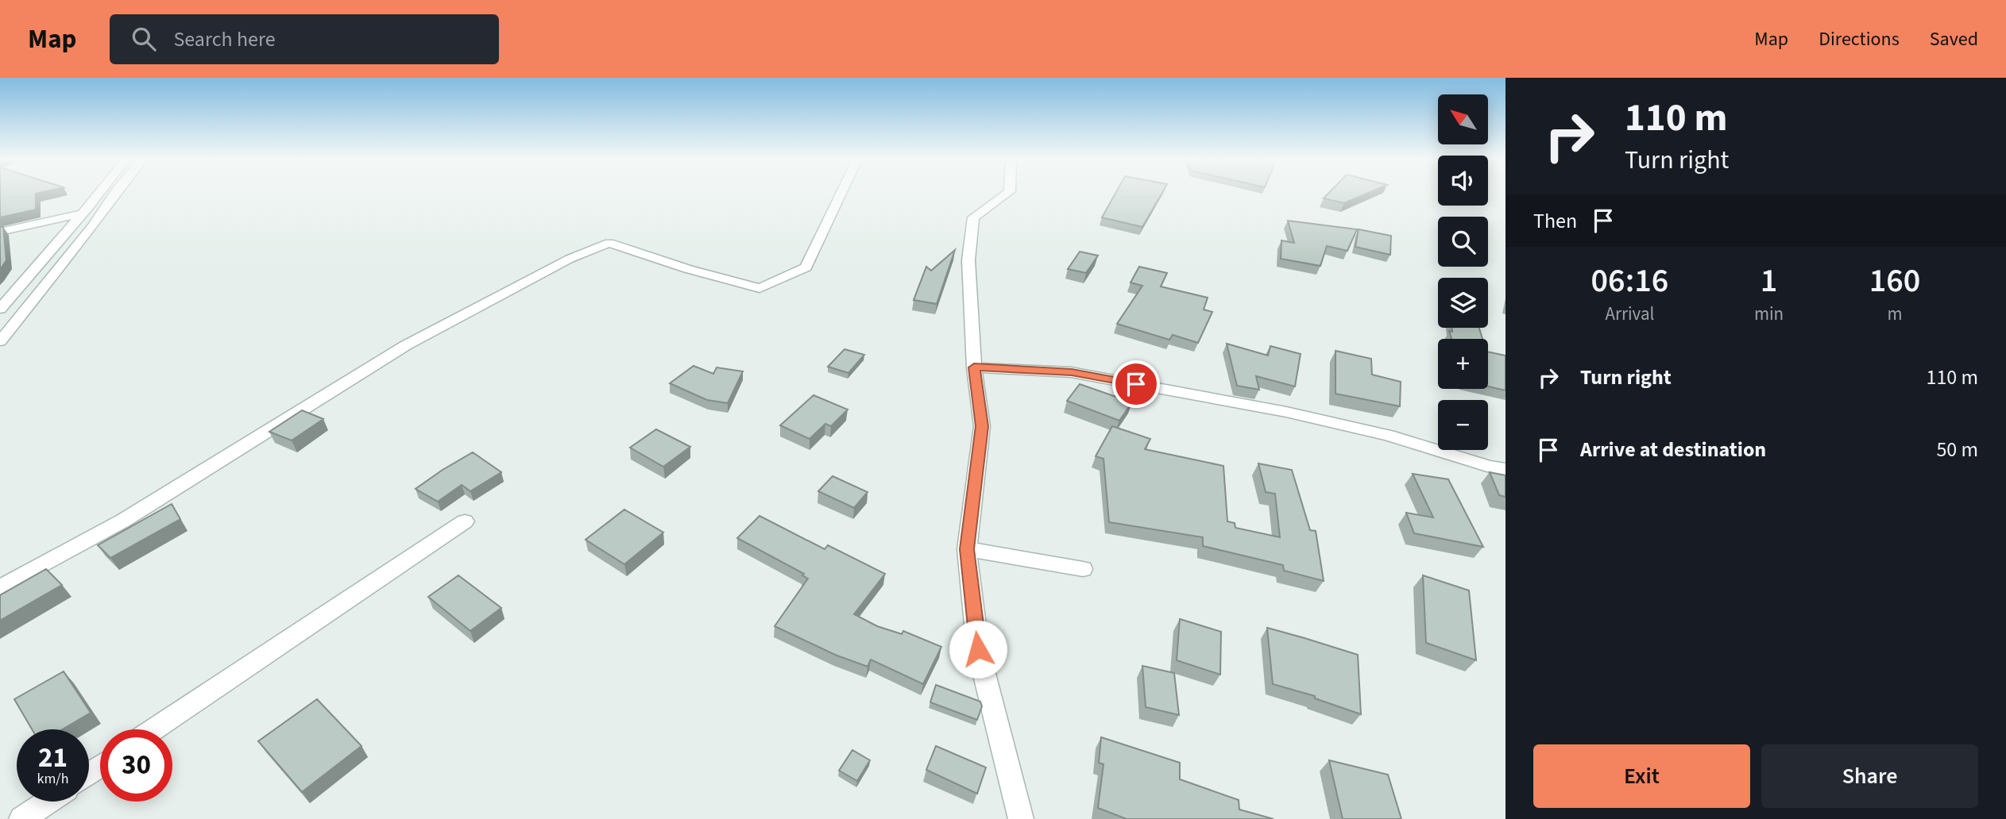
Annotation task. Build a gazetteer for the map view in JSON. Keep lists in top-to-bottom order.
{
  "north": "top left",
  "page": {
    "header": "Map",
    "search": "Search here",
    "nav": ["Map", "Directions", "Saved"],
    "turn": ["110 m", "Turn right"],
    "map_buttons": ["+", "−"],
    "then": "Then",
    "eta": [
      "06:16",
      "Arrival",
      "1",
      "min",
      "160",
      "m"
    ],
    "list": [
      {
        "name": "Turn right",
        "value": "110 m"
      },
      {
        "name": "Arrive at destination",
        "value": "50 m"
      }
    ],
    "speed": "21 km/h",
    "limit": "30",
    "buttons": ["Exit", "Share"]
  }
}
